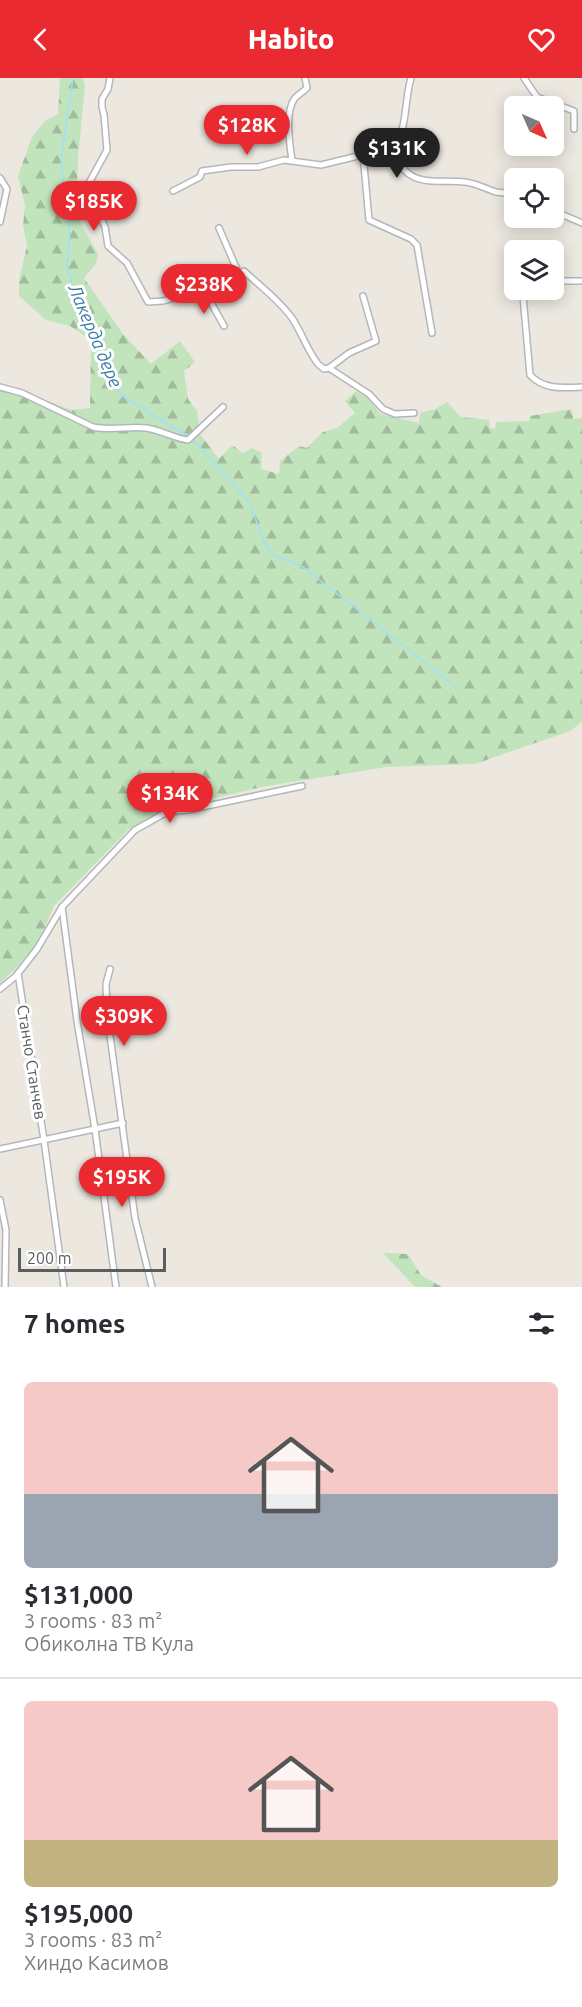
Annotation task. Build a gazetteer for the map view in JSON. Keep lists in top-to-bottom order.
{
  "streets": {
    "street": ["Станчо Станчев"]
  },
  "water": ["Лакерда дере"],
  "scale_bar": "200 m",
  "north": "bottom right",
  "page": {
    "header": "Habito",
    "price": [
      "$128K",
      "$131K",
      "$185K",
      "$238K",
      "$134K",
      "$309K",
      "$195K"
    ],
    "scale": "200 m",
    "heading": "7 homes",
    "list": [
      {
        "name": "$131,000",
        "note": "3 rooms · 83 m² · Обиколна ТВ Кула"
      },
      {
        "name": "$195,000",
        "note": "3 rooms · 83 m² · Хиндо Касимов"
      }
    ]
  }
}
